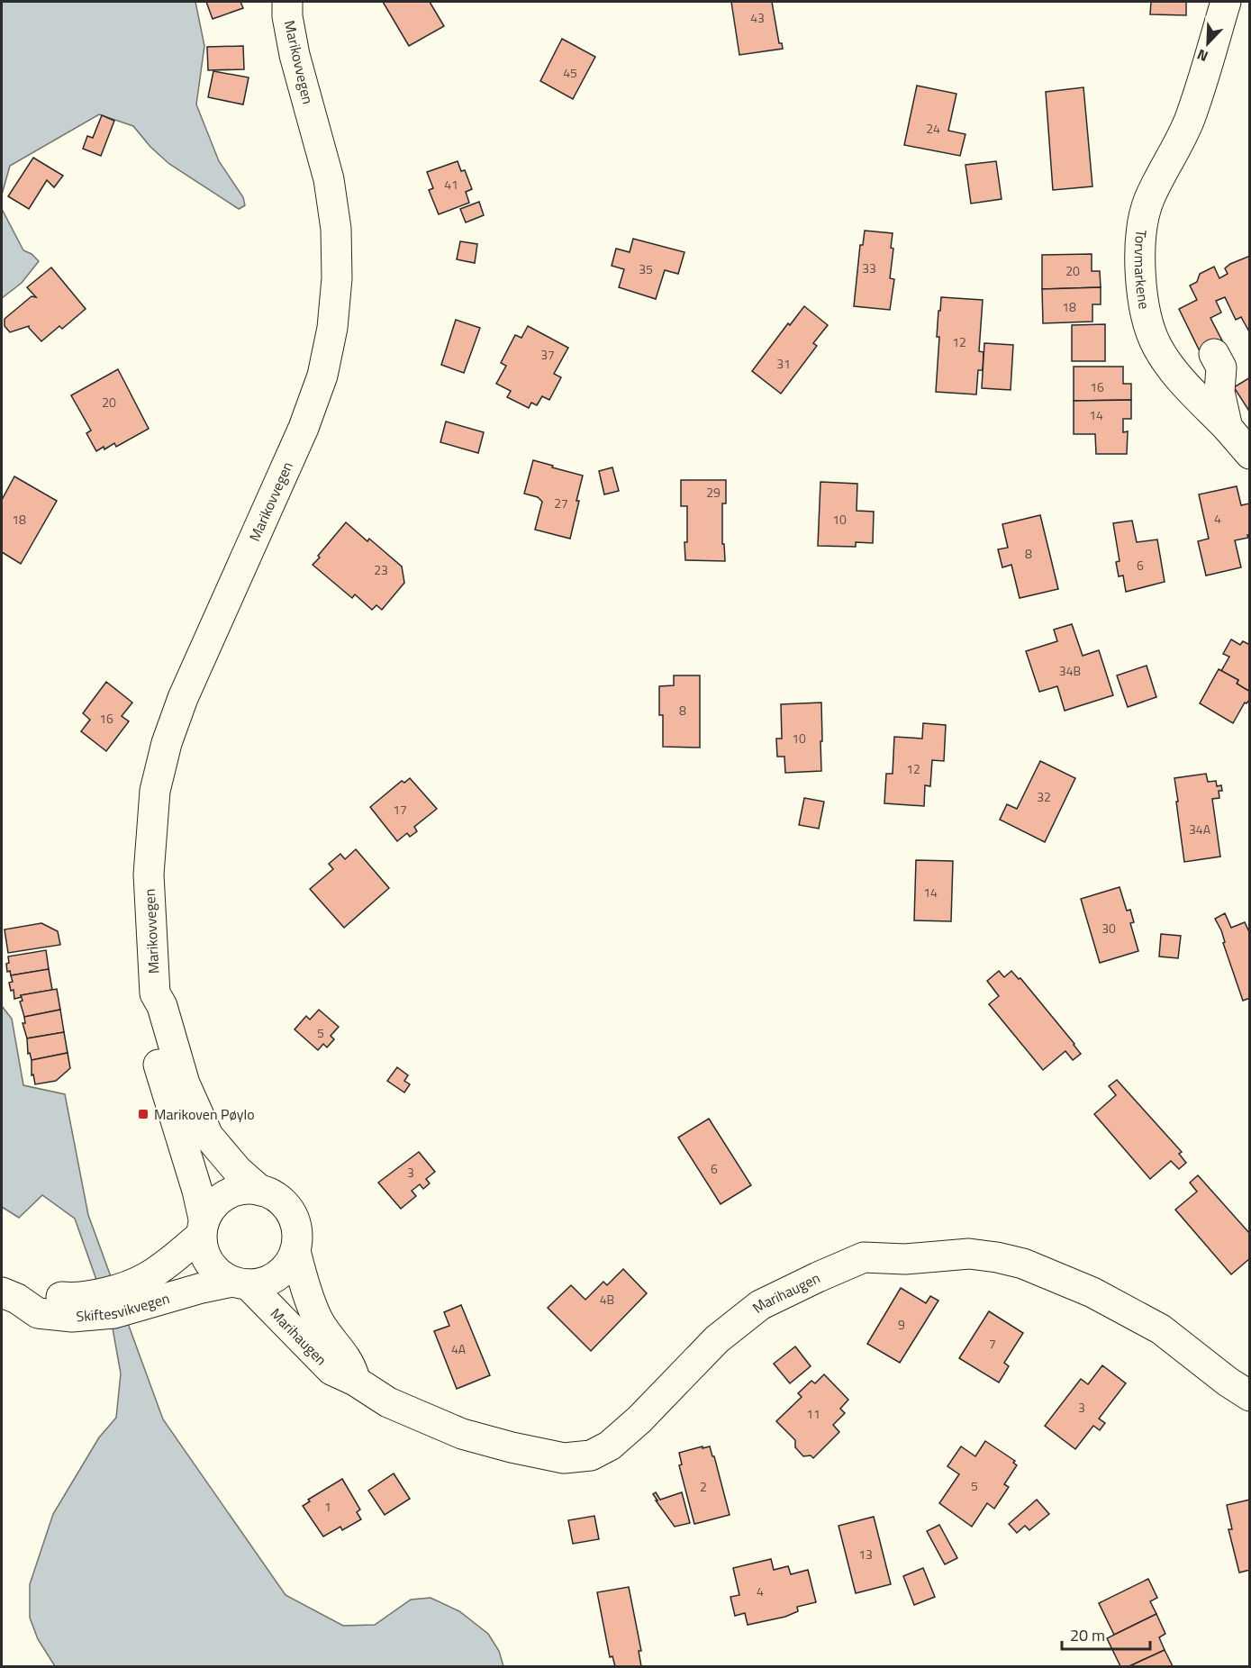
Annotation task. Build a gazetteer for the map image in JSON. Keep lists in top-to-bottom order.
{
  "streets": {
    "main road": [
      "Marikovvegen",
      "Torvmarkene",
      "Marihaugen",
      "Skiftesvikvegen"
    ]
  },
  "crossings": [
    ["Marikovvegen", "Marihaugen"],
    ["Marikovvegen", "Skiftesvikvegen"],
    ["Marihaugen", "Skiftesvikvegen"]
  ],
  "places": {
    "transit": ["Marikoven Pøylo"]
  },
  "house_numbers": [
    "43",
    "45",
    "24",
    "41",
    "33",
    "35",
    "20",
    "18",
    "12",
    "37",
    "31",
    "16",
    "20",
    "14",
    "29",
    "27",
    "4",
    "18",
    "10",
    "8",
    "6",
    "23",
    "34B",
    "8",
    "16",
    "10",
    "12",
    "32",
    "17",
    "34A",
    "14",
    "30",
    "5",
    "6",
    "3",
    "4B",
    "9",
    "7",
    "4A",
    "3",
    "11",
    "5",
    "2",
    "1",
    "13",
    "4"
  ],
  "scale_bar": "20 m",
  "north": "bottom left"
}
